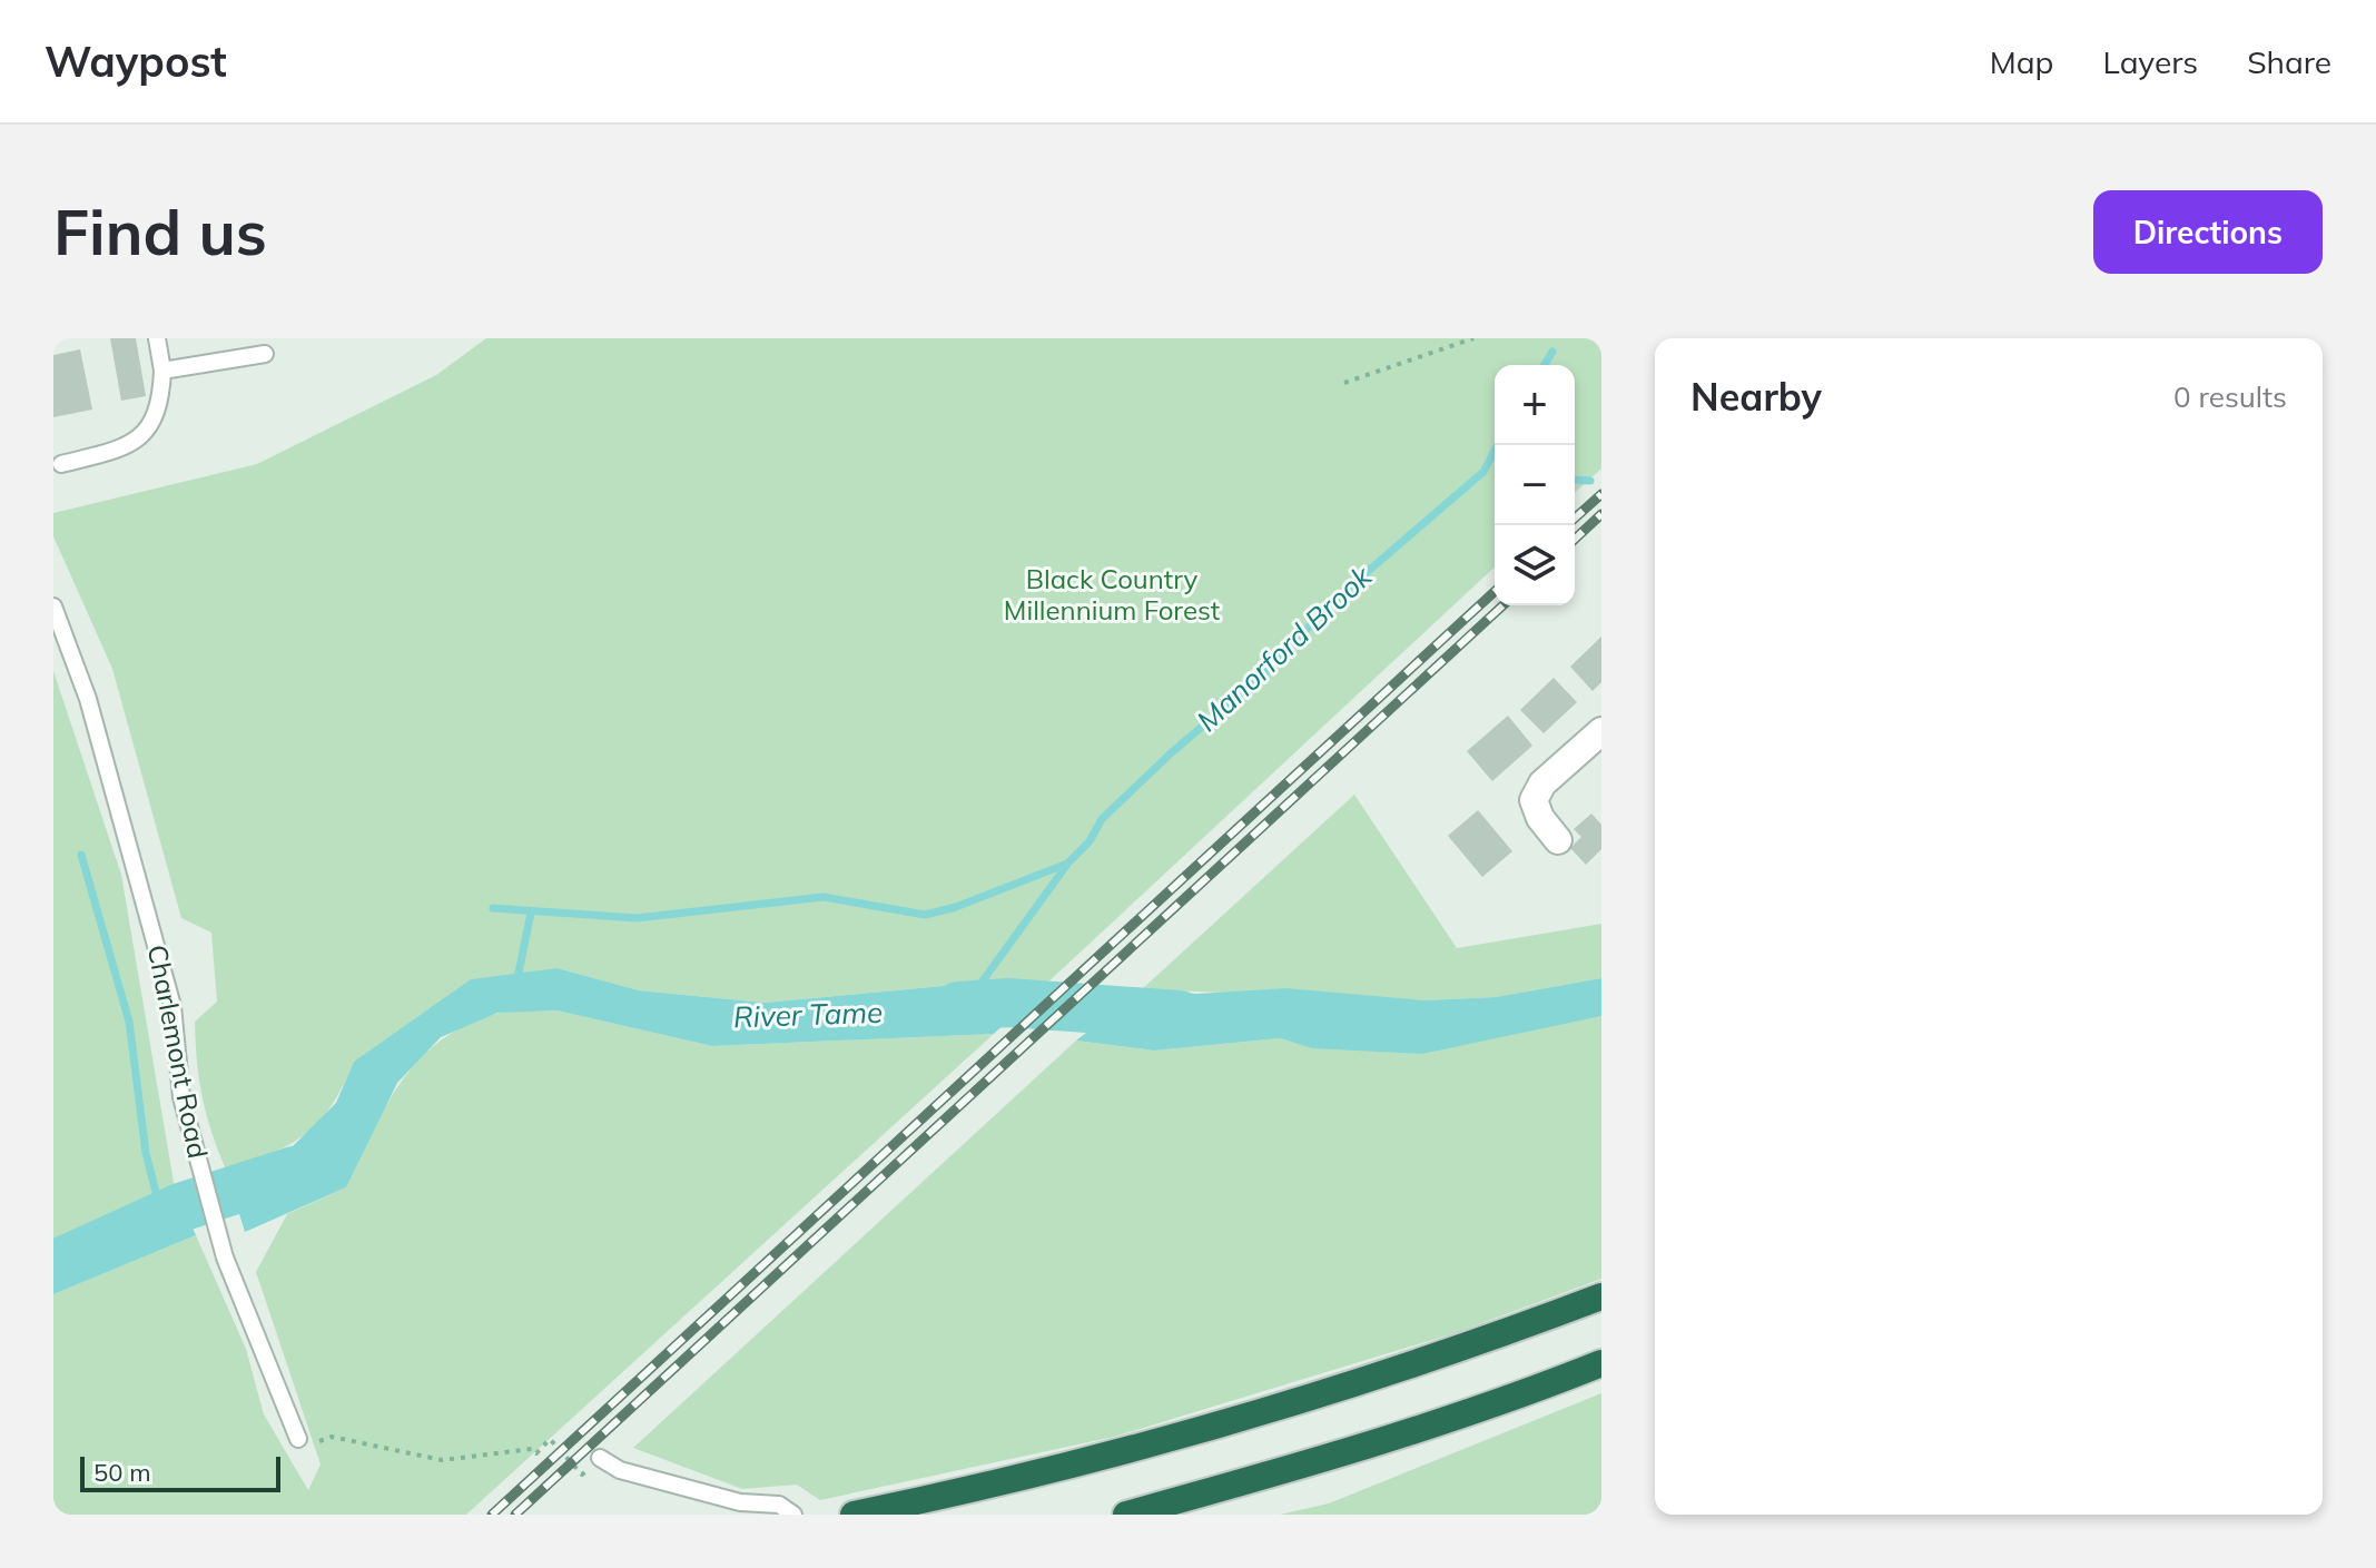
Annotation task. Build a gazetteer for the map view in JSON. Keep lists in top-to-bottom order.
{
  "streets": {
    "lane": ["Charlemont Road"]
  },
  "water": ["Manorford Brook", "River Tame"],
  "parks": ["Black Country Millennium Forest"],
  "scale_bar": "50 m",
  "page": {
    "header": "Waypost",
    "nav": ["Map", "Layers", "Share"],
    "buttons": "Directions",
    "title": "Find us",
    "heading": ["Nearby", "0 results"],
    "map_buttons": ["+", "−"],
    "scale": "50 m"
  }
}
